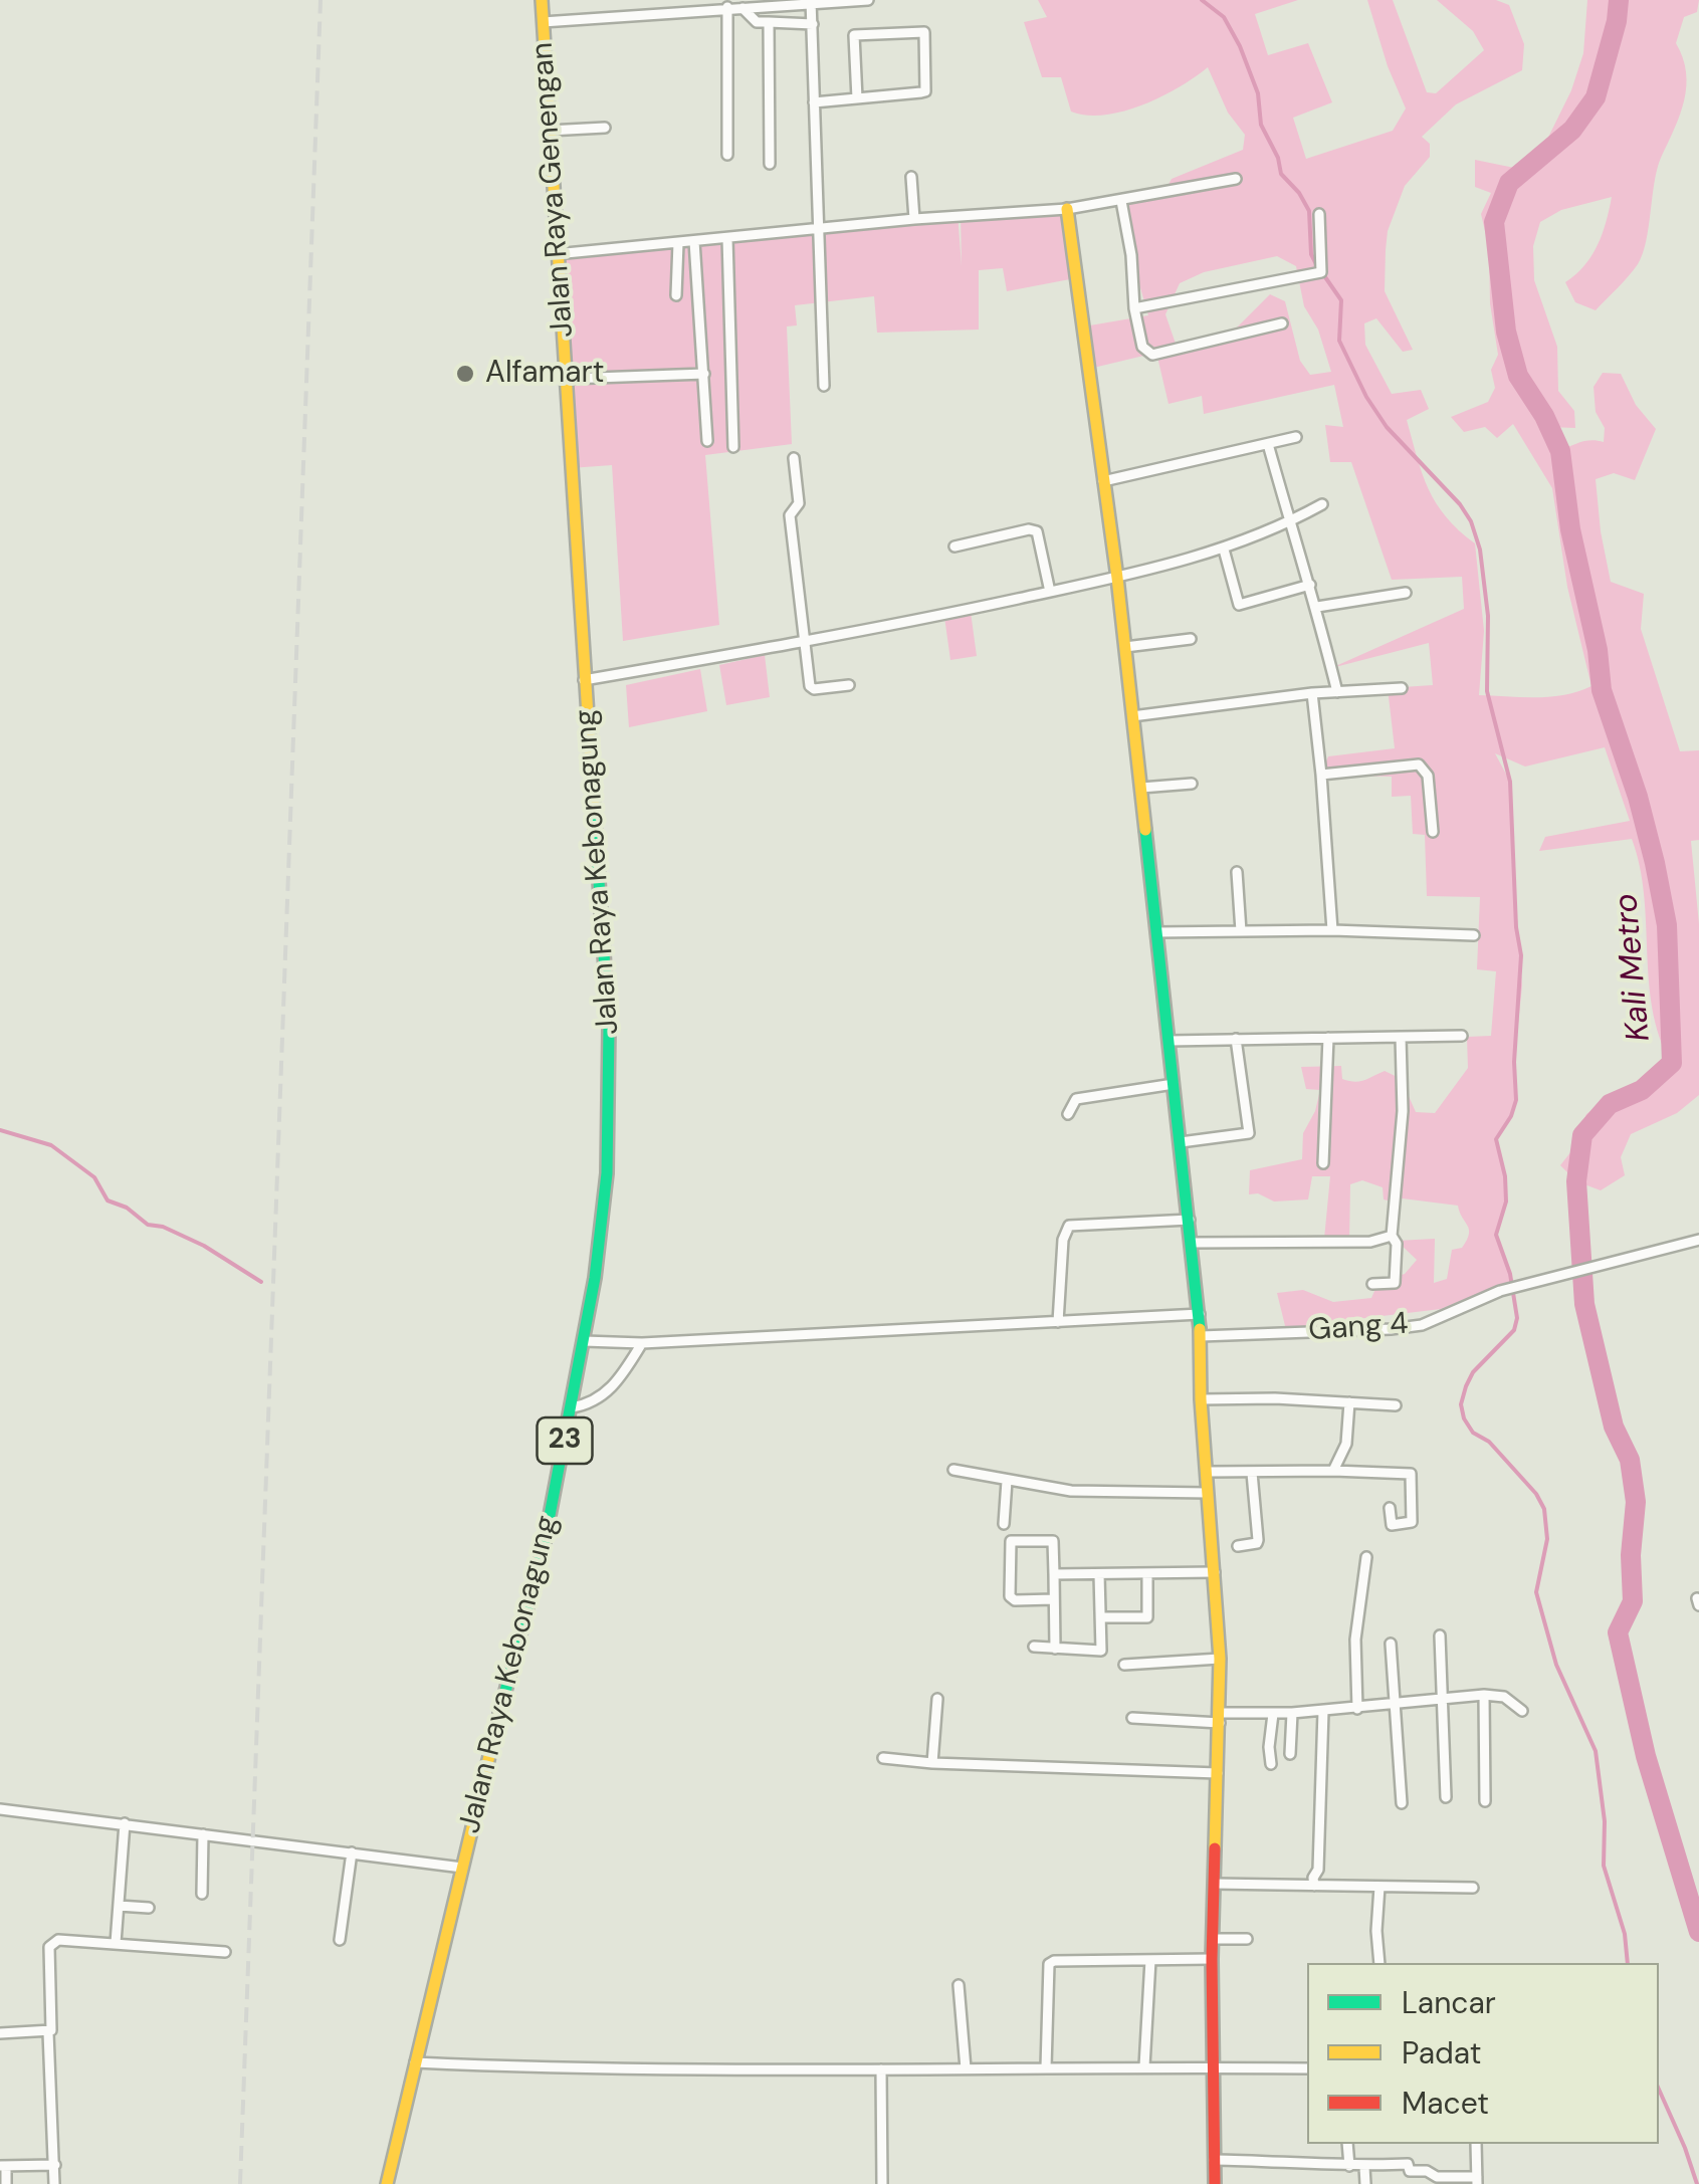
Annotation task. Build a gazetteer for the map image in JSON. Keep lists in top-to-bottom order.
{
  "streets": {
    "main road": ["Jalan Raya Genengan", "Jalan Raya Kebonagung", "23"],
    "street": ["Gang 4"]
  },
  "crossings": [
    ["Jalan Raya Genengan", "Jalan Raya Kebonagung"],
    ["Jalan Raya Kebonagung", "Gang 4"]
  ],
  "water": ["Kali Metro"],
  "places": ["Alfamart"],
  "legend": ["Lancar", "Padat", "Macet"]
}
